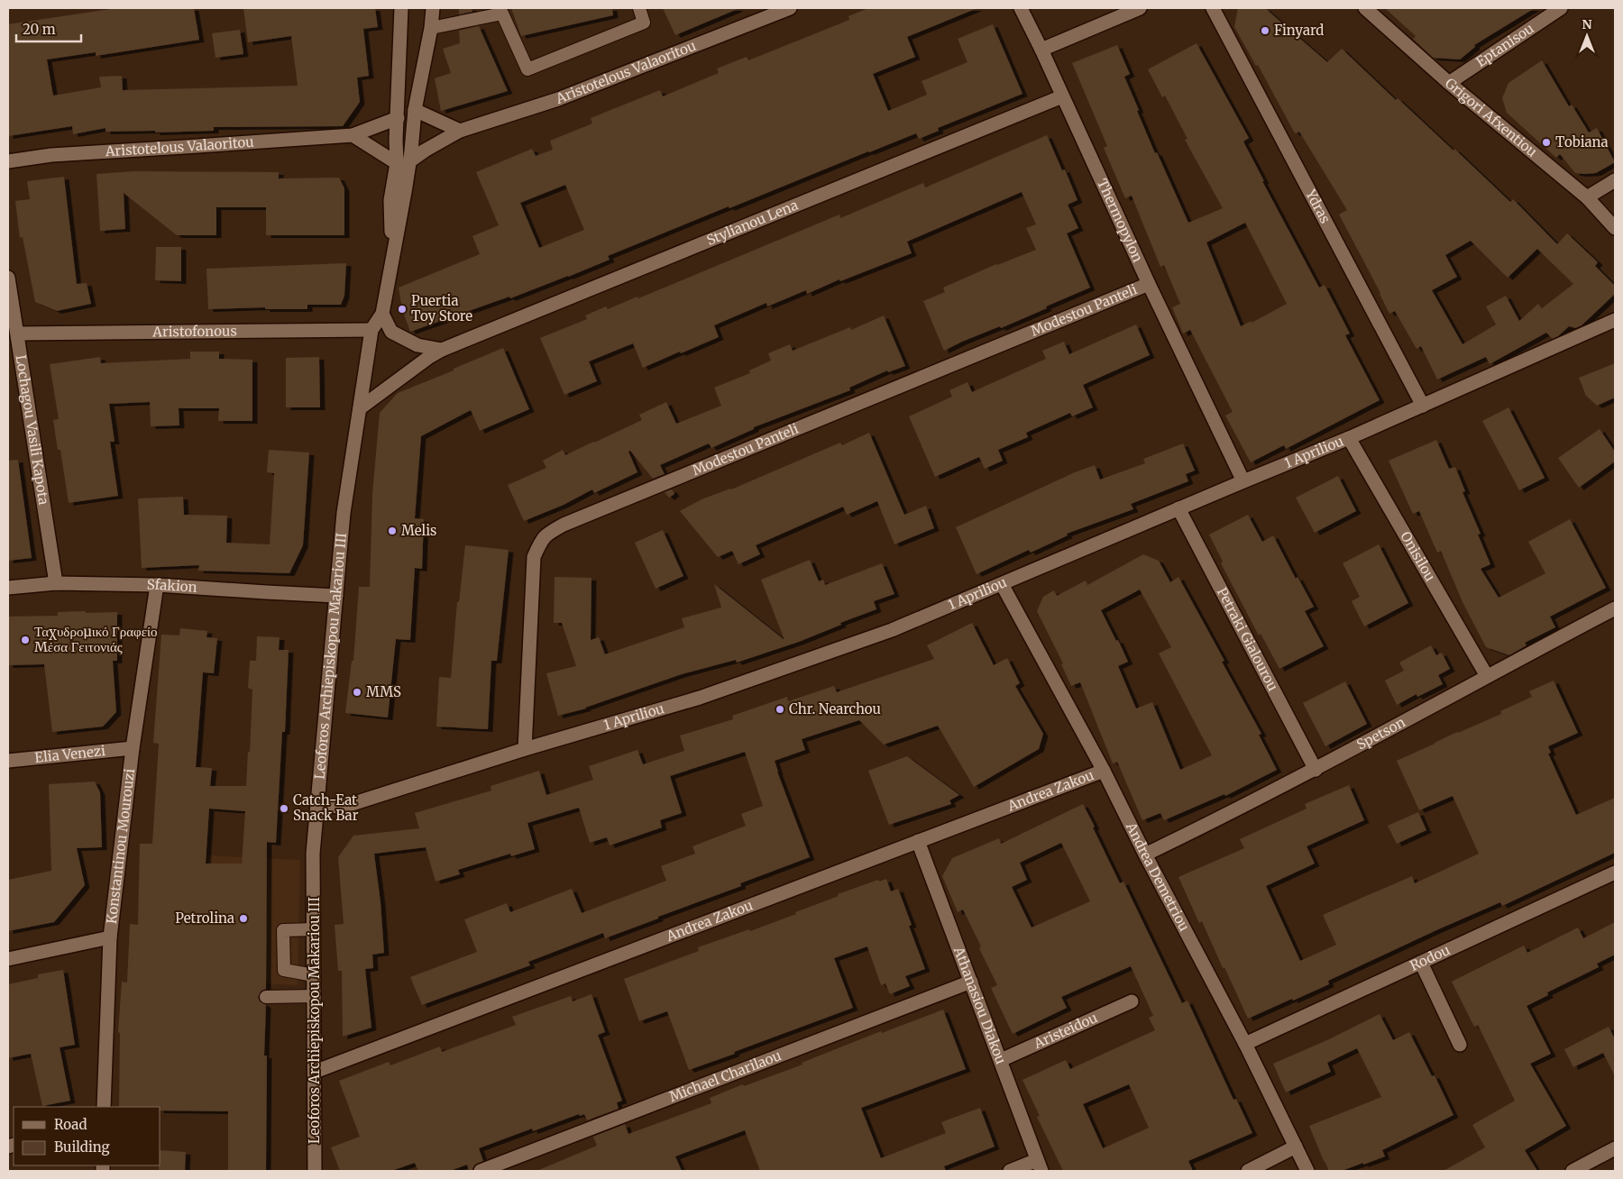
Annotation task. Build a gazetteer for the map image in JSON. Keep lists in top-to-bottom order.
{
  "streets": {
    "street": [
      "Eptanisou",
      "Aristotelous Valaoritou",
      "Grigori Afxentiou",
      "Ydras",
      "Thermopylon",
      "Stylianou Lena",
      "Modestou Panteli",
      "Aristofonous",
      "Lochagou Vasili Kapota",
      "1 Apriliou",
      "Onisilou",
      "Sfakion",
      "Petraki Gialourou",
      "Leoforos Archiepiskopou Makariou III",
      "Spetson",
      "Elia Venezi",
      "Andrea Zakou",
      "Konstantinou Mourouzi",
      "Andrea Demetriou",
      "Rodou",
      "Athanasiou Diakou",
      "Aristeidou",
      "Michael Charilaou"
    ]
  },
  "crossings": [
    ["Eptanisou", "Grigori Afxentiou"],
    ["Aristotelous Valaoritou", "Leoforos Archiepiskopou Makariou III"],
    ["Ydras", "1 Apriliou"],
    ["Thermopylon", "Stylianou Lena"],
    ["Thermopylon", "Modestou Panteli"],
    ["Thermopylon", "1 Apriliou"],
    ["Stylianou Lena", "Leoforos Archiepiskopou Makariou III"],
    ["Modestou Panteli", "1 Apriliou"],
    ["Aristofonous", "Lochagou Vasili Kapota"],
    ["Aristofonous", "Leoforos Archiepiskopou Makariou III"],
    ["Lochagou Vasili Kapota", "Sfakion"],
    ["1 Apriliou", "Onisilou"],
    ["1 Apriliou", "Petraki Gialourou"],
    ["1 Apriliou", "Leoforos Archiepiskopou Makariou III"],
    ["1 Apriliou", "Andrea Demetriou"],
    ["Onisilou", "Spetson"],
    ["Sfakion", "Leoforos Archiepiskopou Makariou III"],
    ["Sfakion", "Konstantinou Mourouzi"],
    ["Petraki Gialourou", "Spetson"],
    ["Leoforos Archiepiskopou Makariou III", "Andrea Zakou"],
    ["Spetson", "Andrea Demetriou"],
    ["Elia Venezi", "Konstantinou Mourouzi"],
    ["Andrea Zakou", "Andrea Demetriou"],
    ["Andrea Zakou", "Athanasiou Diakou"],
    ["Andrea Demetriou", "Rodou"],
    ["Athanasiou Diakou", "Aristeidou"],
    ["Athanasiou Diakou", "Michael Charilaou"]
  ],
  "places": [
    "Finyard",
    "Tobiana",
    "Puertia Toy Store",
    "Melis",
    "Ταχυδρομικό Γραφείο Μέσα Γειτονιάς",
    "MMS",
    "Chr. Nearchou",
    "Catch-Eat Snack Bar",
    "Petrolina"
  ],
  "legend": ["Road", "Building"],
  "scale_bar": "20 m",
  "north": "top"
}
